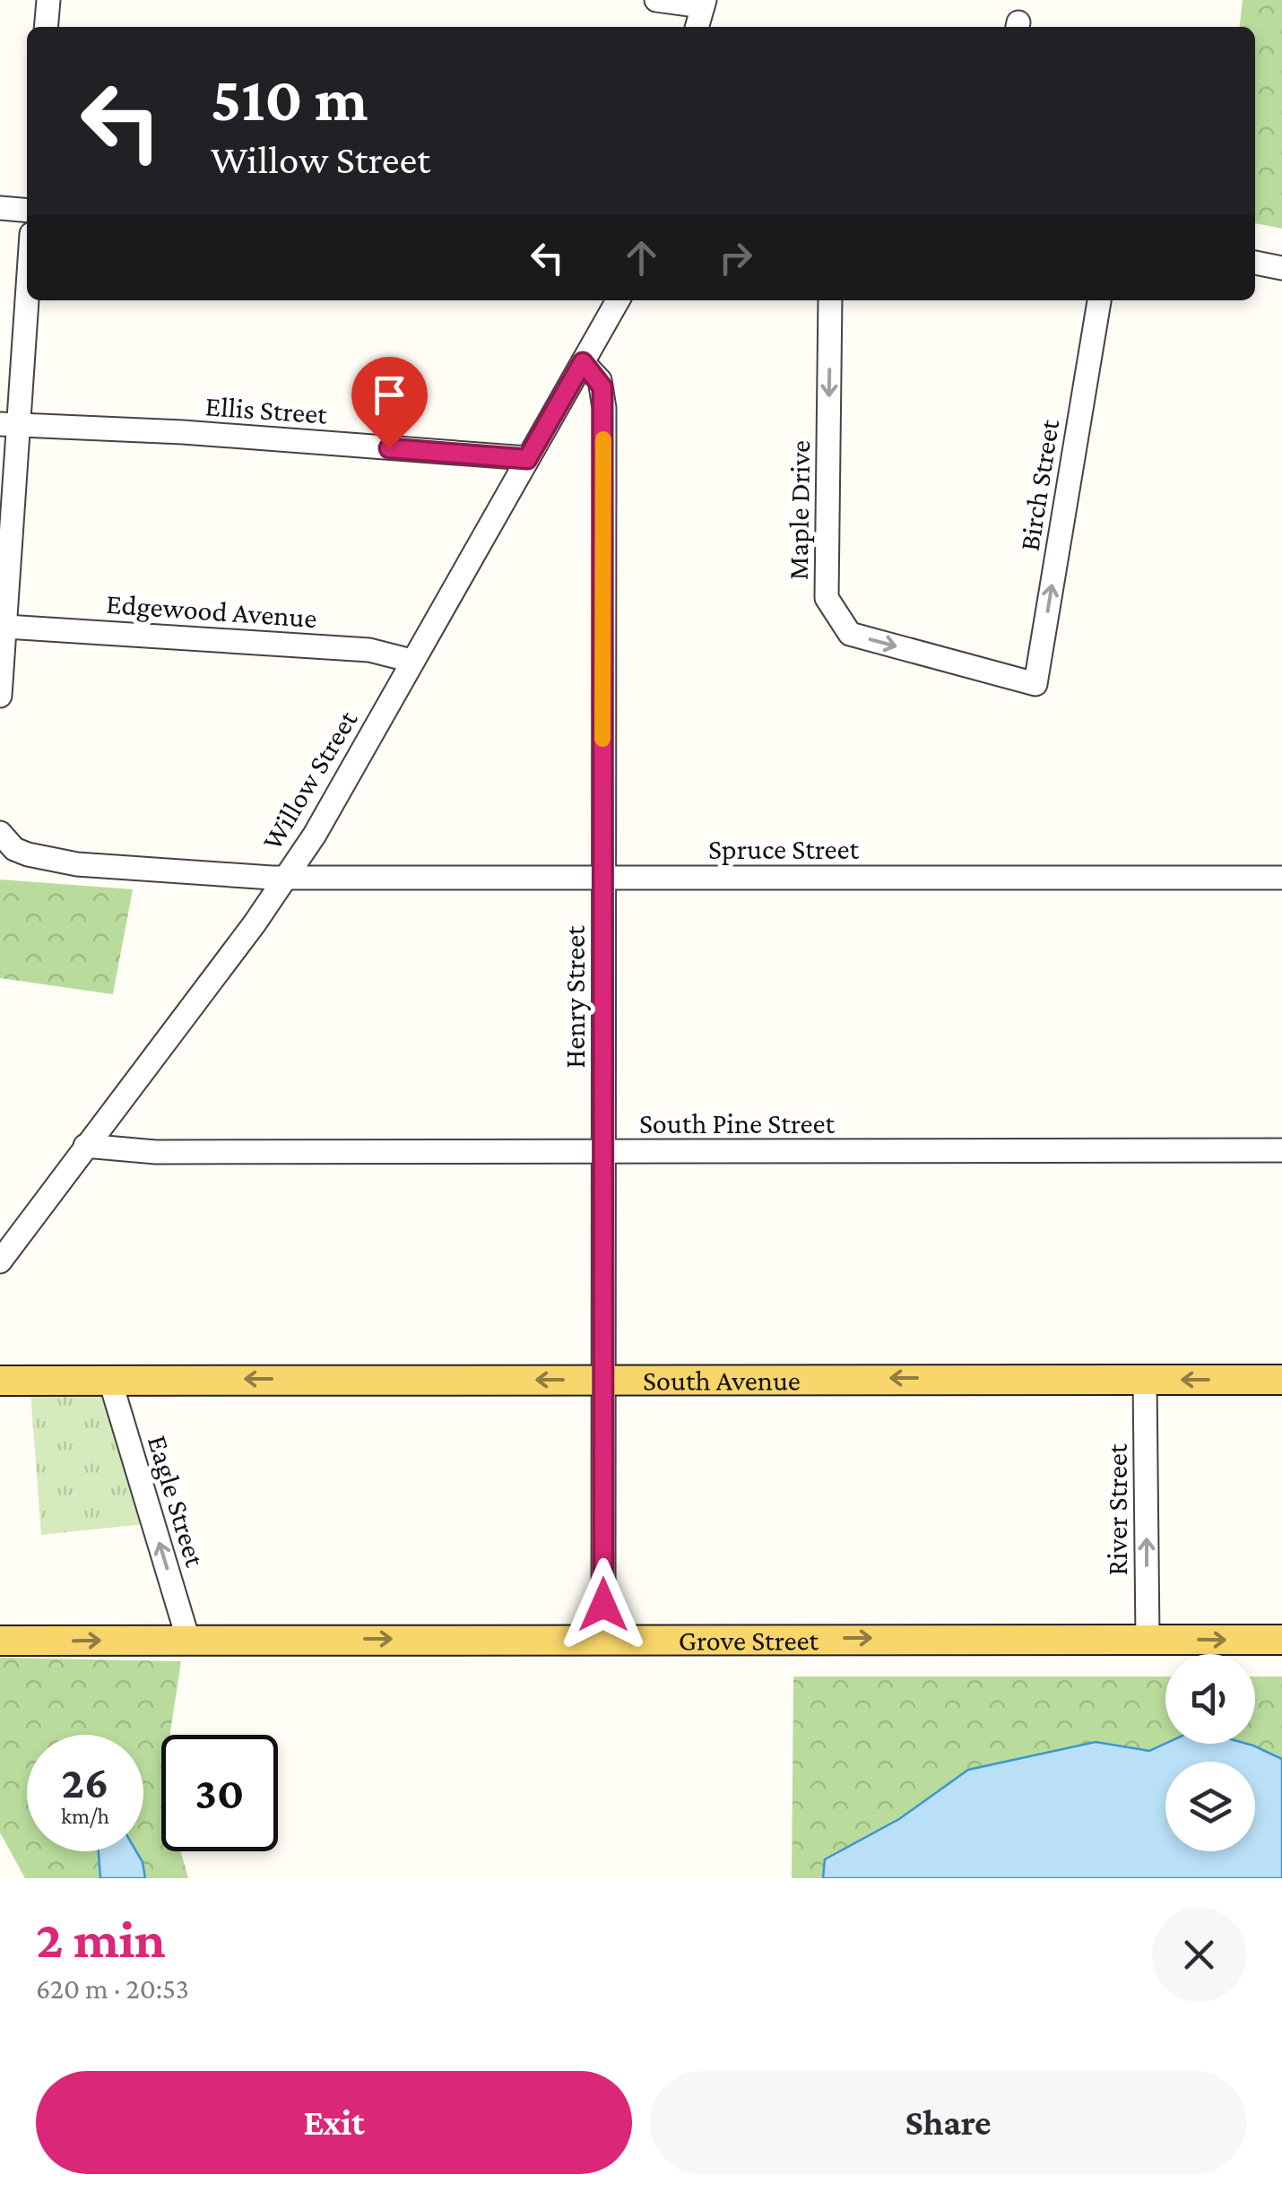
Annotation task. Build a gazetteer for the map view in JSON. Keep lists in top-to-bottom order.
{
  "streets": {
    "main road": ["South Avenue", "Grove Street"],
    "street": [
      "Ellis Street",
      "Birch Street",
      "Maple Drive",
      "Edgewood Avenue",
      "Willow Street",
      "Spruce Street",
      "Henry Street",
      "South Pine Street",
      "Eagle Street",
      "River Street"
    ]
  },
  "crossings": [
    ["Ellis Street", "Willow Street"],
    ["Birch Street", "Maple Drive"],
    ["Edgewood Avenue", "Willow Street"],
    ["Willow Street", "Spruce Street"],
    ["Willow Street", "Henry Street"],
    ["Willow Street", "South Pine Street"],
    ["Spruce Street", "Henry Street"],
    ["Henry Street", "South Pine Street"],
    ["Henry Street", "South Avenue"],
    ["Henry Street", "Grove Street"],
    ["South Avenue", "Eagle Street"],
    ["South Avenue", "River Street"],
    ["Eagle Street", "Grove Street"],
    ["River Street", "Grove Street"]
  ],
  "one_way": [
    "Birch Street",
    "Maple Drive",
    "South Avenue",
    "Eagle Street",
    "River Street",
    "Grove Street"
  ],
  "page": {
    "turn": ["510 m", "Willow Street"],
    "speed": "26 km/h",
    "limit": "30",
    "heading": ["2 min", "620 m · 20:53"],
    "buttons": ["Exit", "Share"]
  }
}
